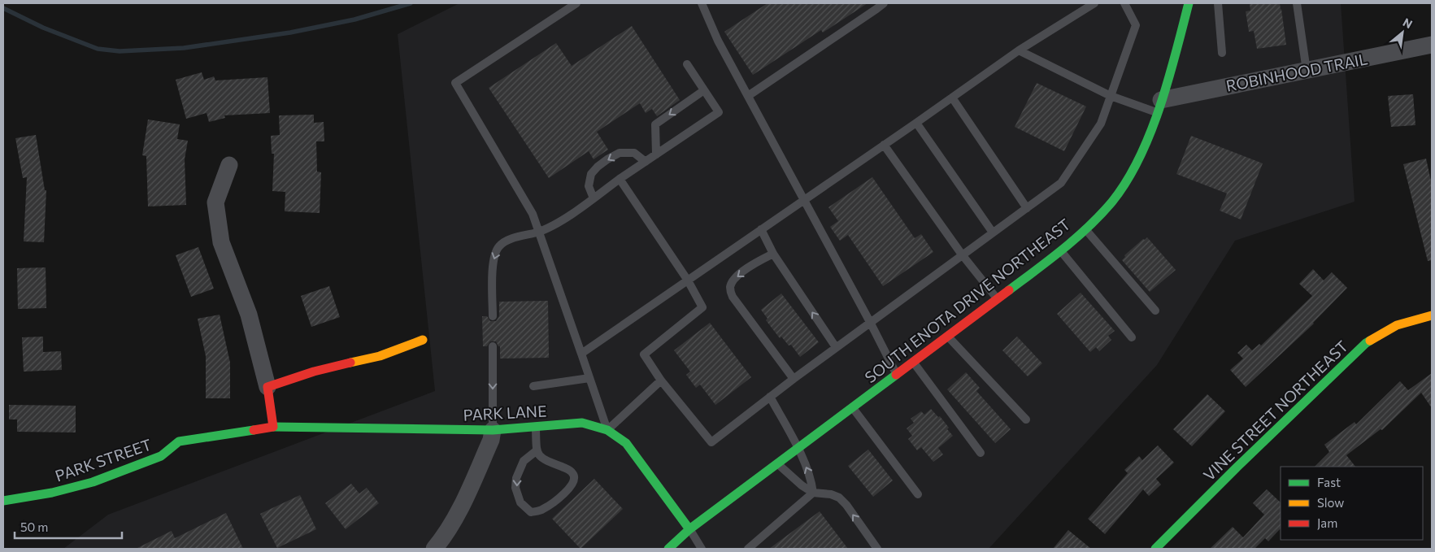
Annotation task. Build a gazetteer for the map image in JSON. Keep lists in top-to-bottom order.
{
  "streets": {
    "street": [
      "ROBINHOOD TRAIL",
      "SOUTH ENOTA DRIVE NORTHEAST",
      "VINE STREET NORTHEAST",
      "PARK LANE",
      "PARK STREET"
    ]
  },
  "crossings": [
    ["ROBINHOOD TRAIL", "SOUTH ENOTA DRIVE NORTHEAST"],
    ["SOUTH ENOTA DRIVE NORTHEAST", "PARK LANE"],
    ["PARK LANE", "PARK STREET"]
  ],
  "legend": ["Fast", "Slow", "Jam"],
  "scale_bar": "50 m",
  "north": "top right"
}
